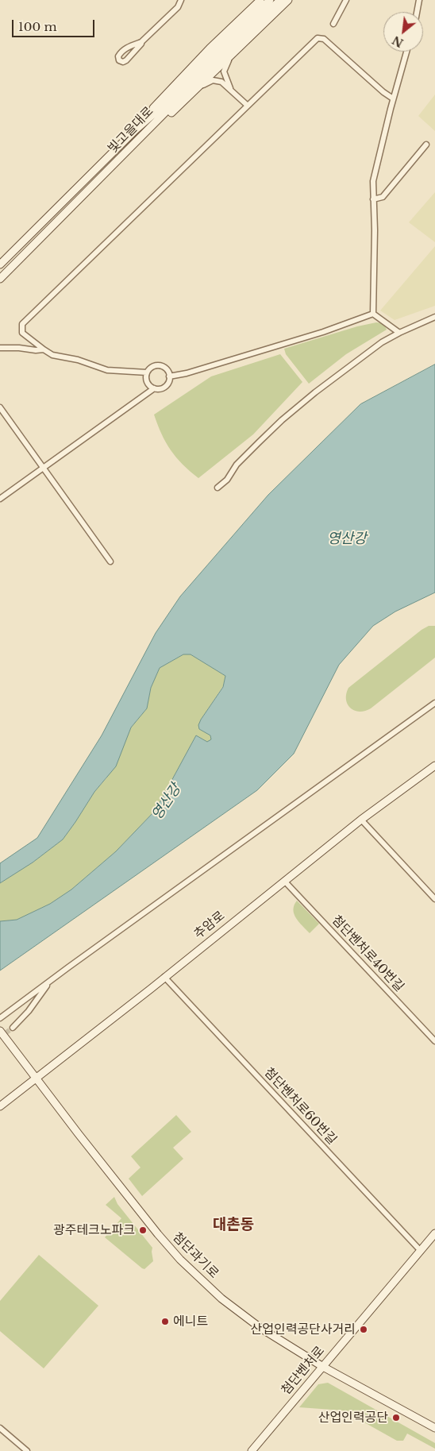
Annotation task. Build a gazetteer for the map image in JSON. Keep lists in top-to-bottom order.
{
  "streets": {
    "main road": [
      "빛고을대로",
      "추암로",
      "첨단과기로",
      "첨단벤처로"
    ],
    "street": ["첨단벤처로40번길", "첨단벤처로60번길"]
  },
  "crossings": [
    ["추암로", "첨단벤처로40번길"],
    ["추암로", "첨단벤처로60번길"],
    ["추암로", "첨단과기로"],
    ["첨단벤처로60번길", "첨단벤처로"],
    ["첨단과기로", "첨단벤처로"]
  ],
  "districts": ["대촌동"],
  "water": ["영산강"],
  "places": [
    "광주테크노파크",
    "에니트",
    "산업인력공단사거리",
    "산업인력공단"
  ],
  "scale_bar": "100 m",
  "north": "bottom left"
}
